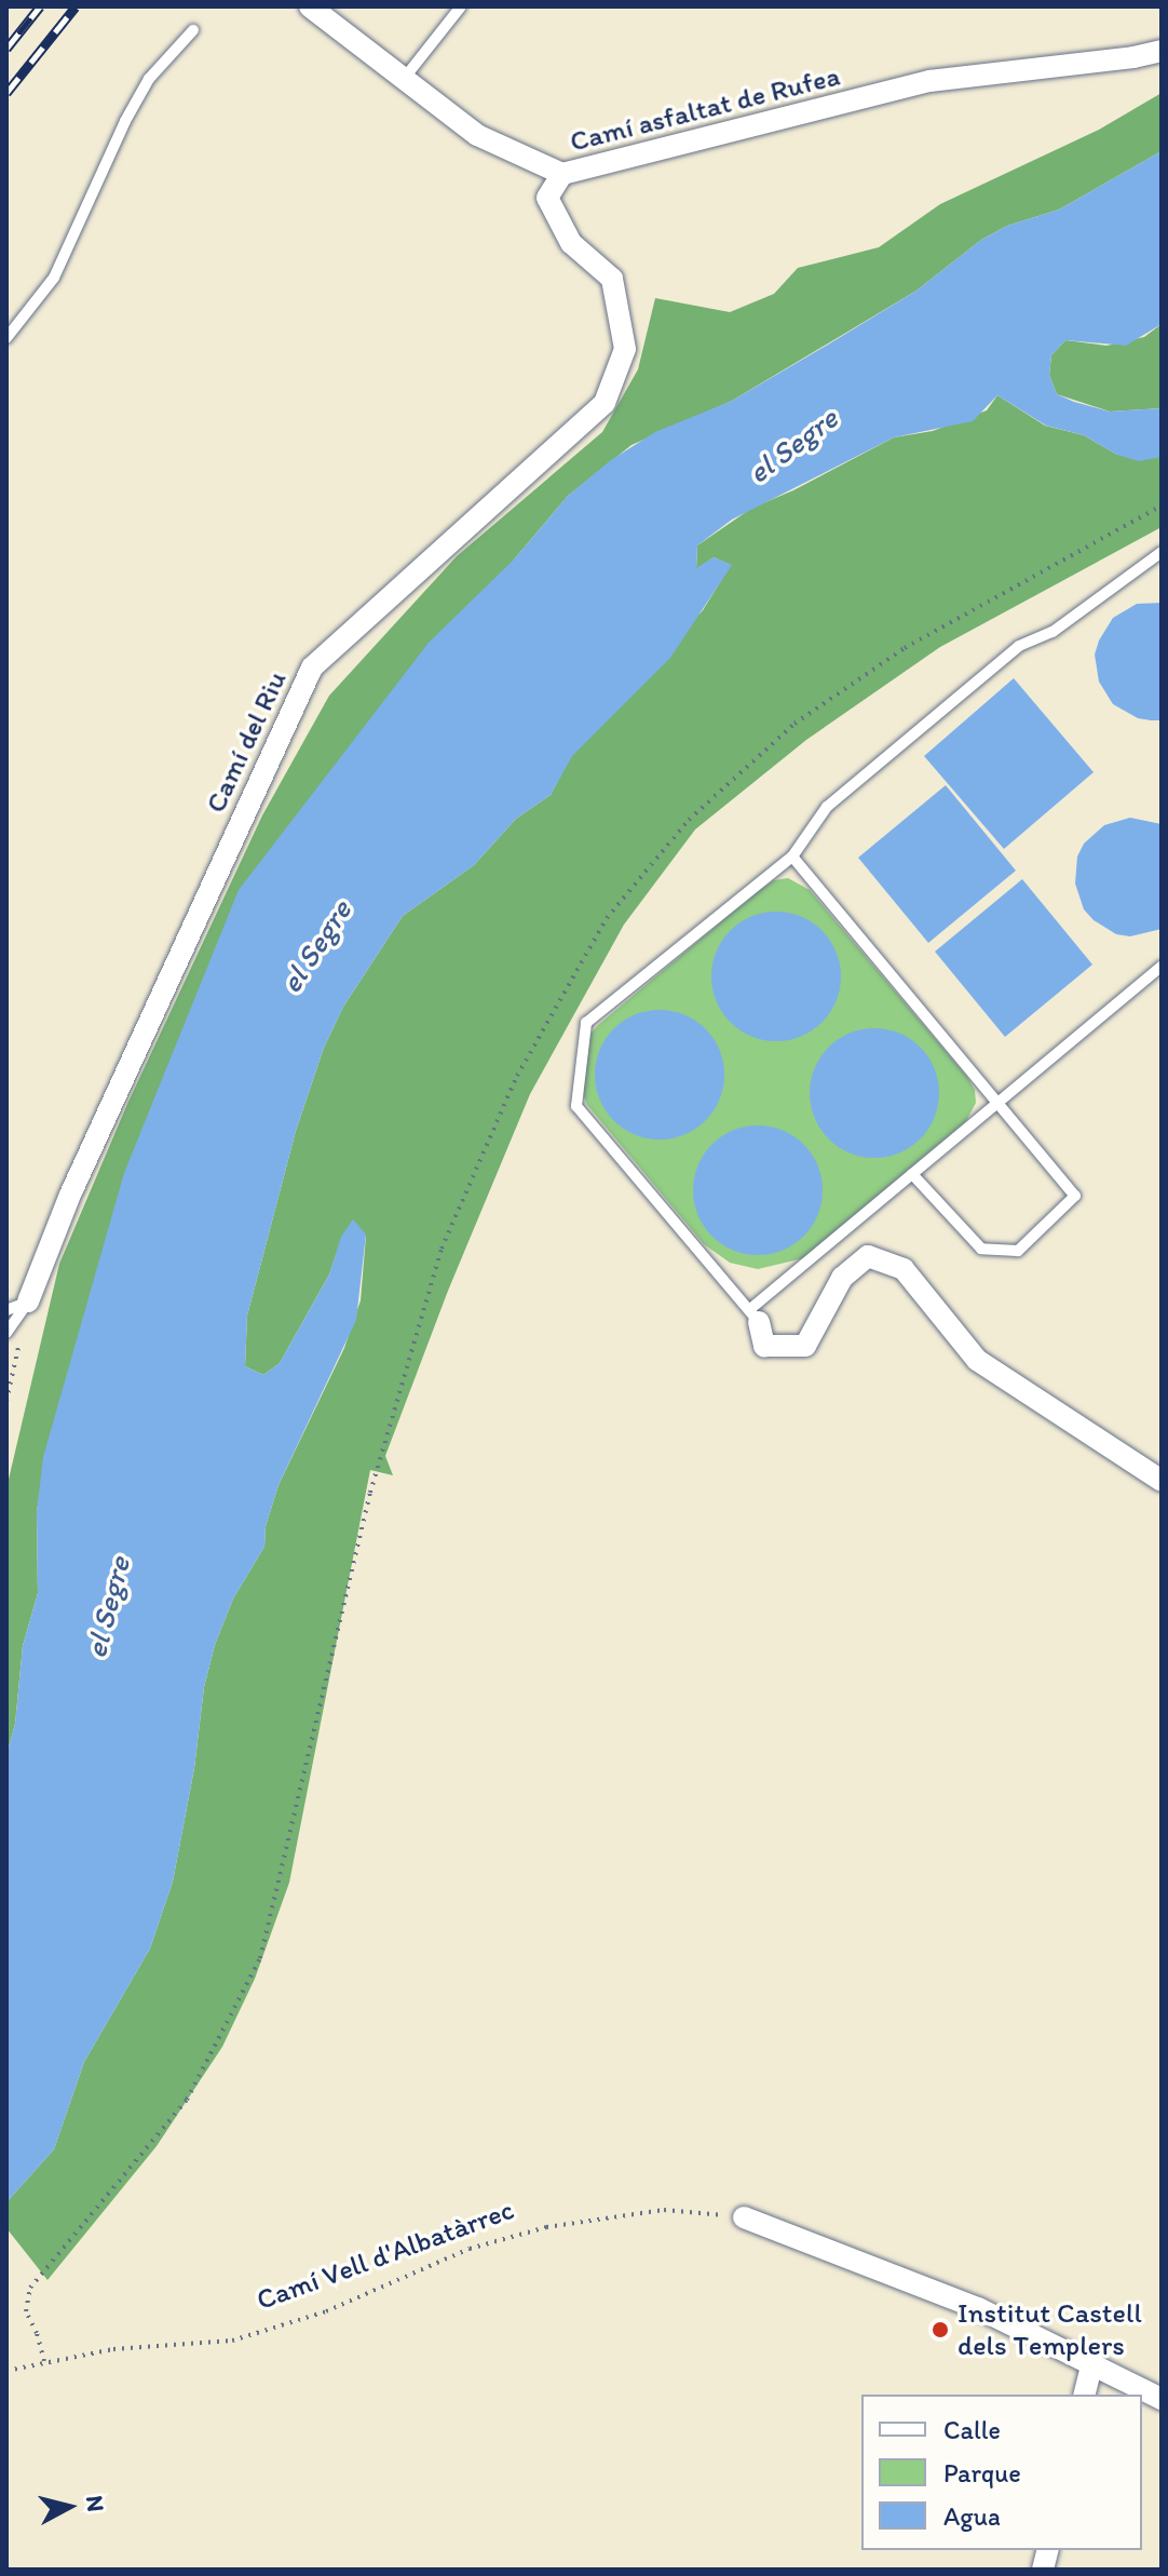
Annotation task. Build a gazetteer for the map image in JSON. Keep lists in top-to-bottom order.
{
  "streets": {
    "street": ["Camí asfaltat de Rufea", "Camí del Riu"],
    "path": ["Camí Vell d'Albatàrrec"]
  },
  "crossings": [
    ["Camí asfaltat de Rufea", "Camí del Riu"]
  ],
  "water": ["el Segre"],
  "places": ["Institut Castell dels Templers"],
  "legend": ["Calle", "Parque", "Agua"],
  "north": "right"
}
